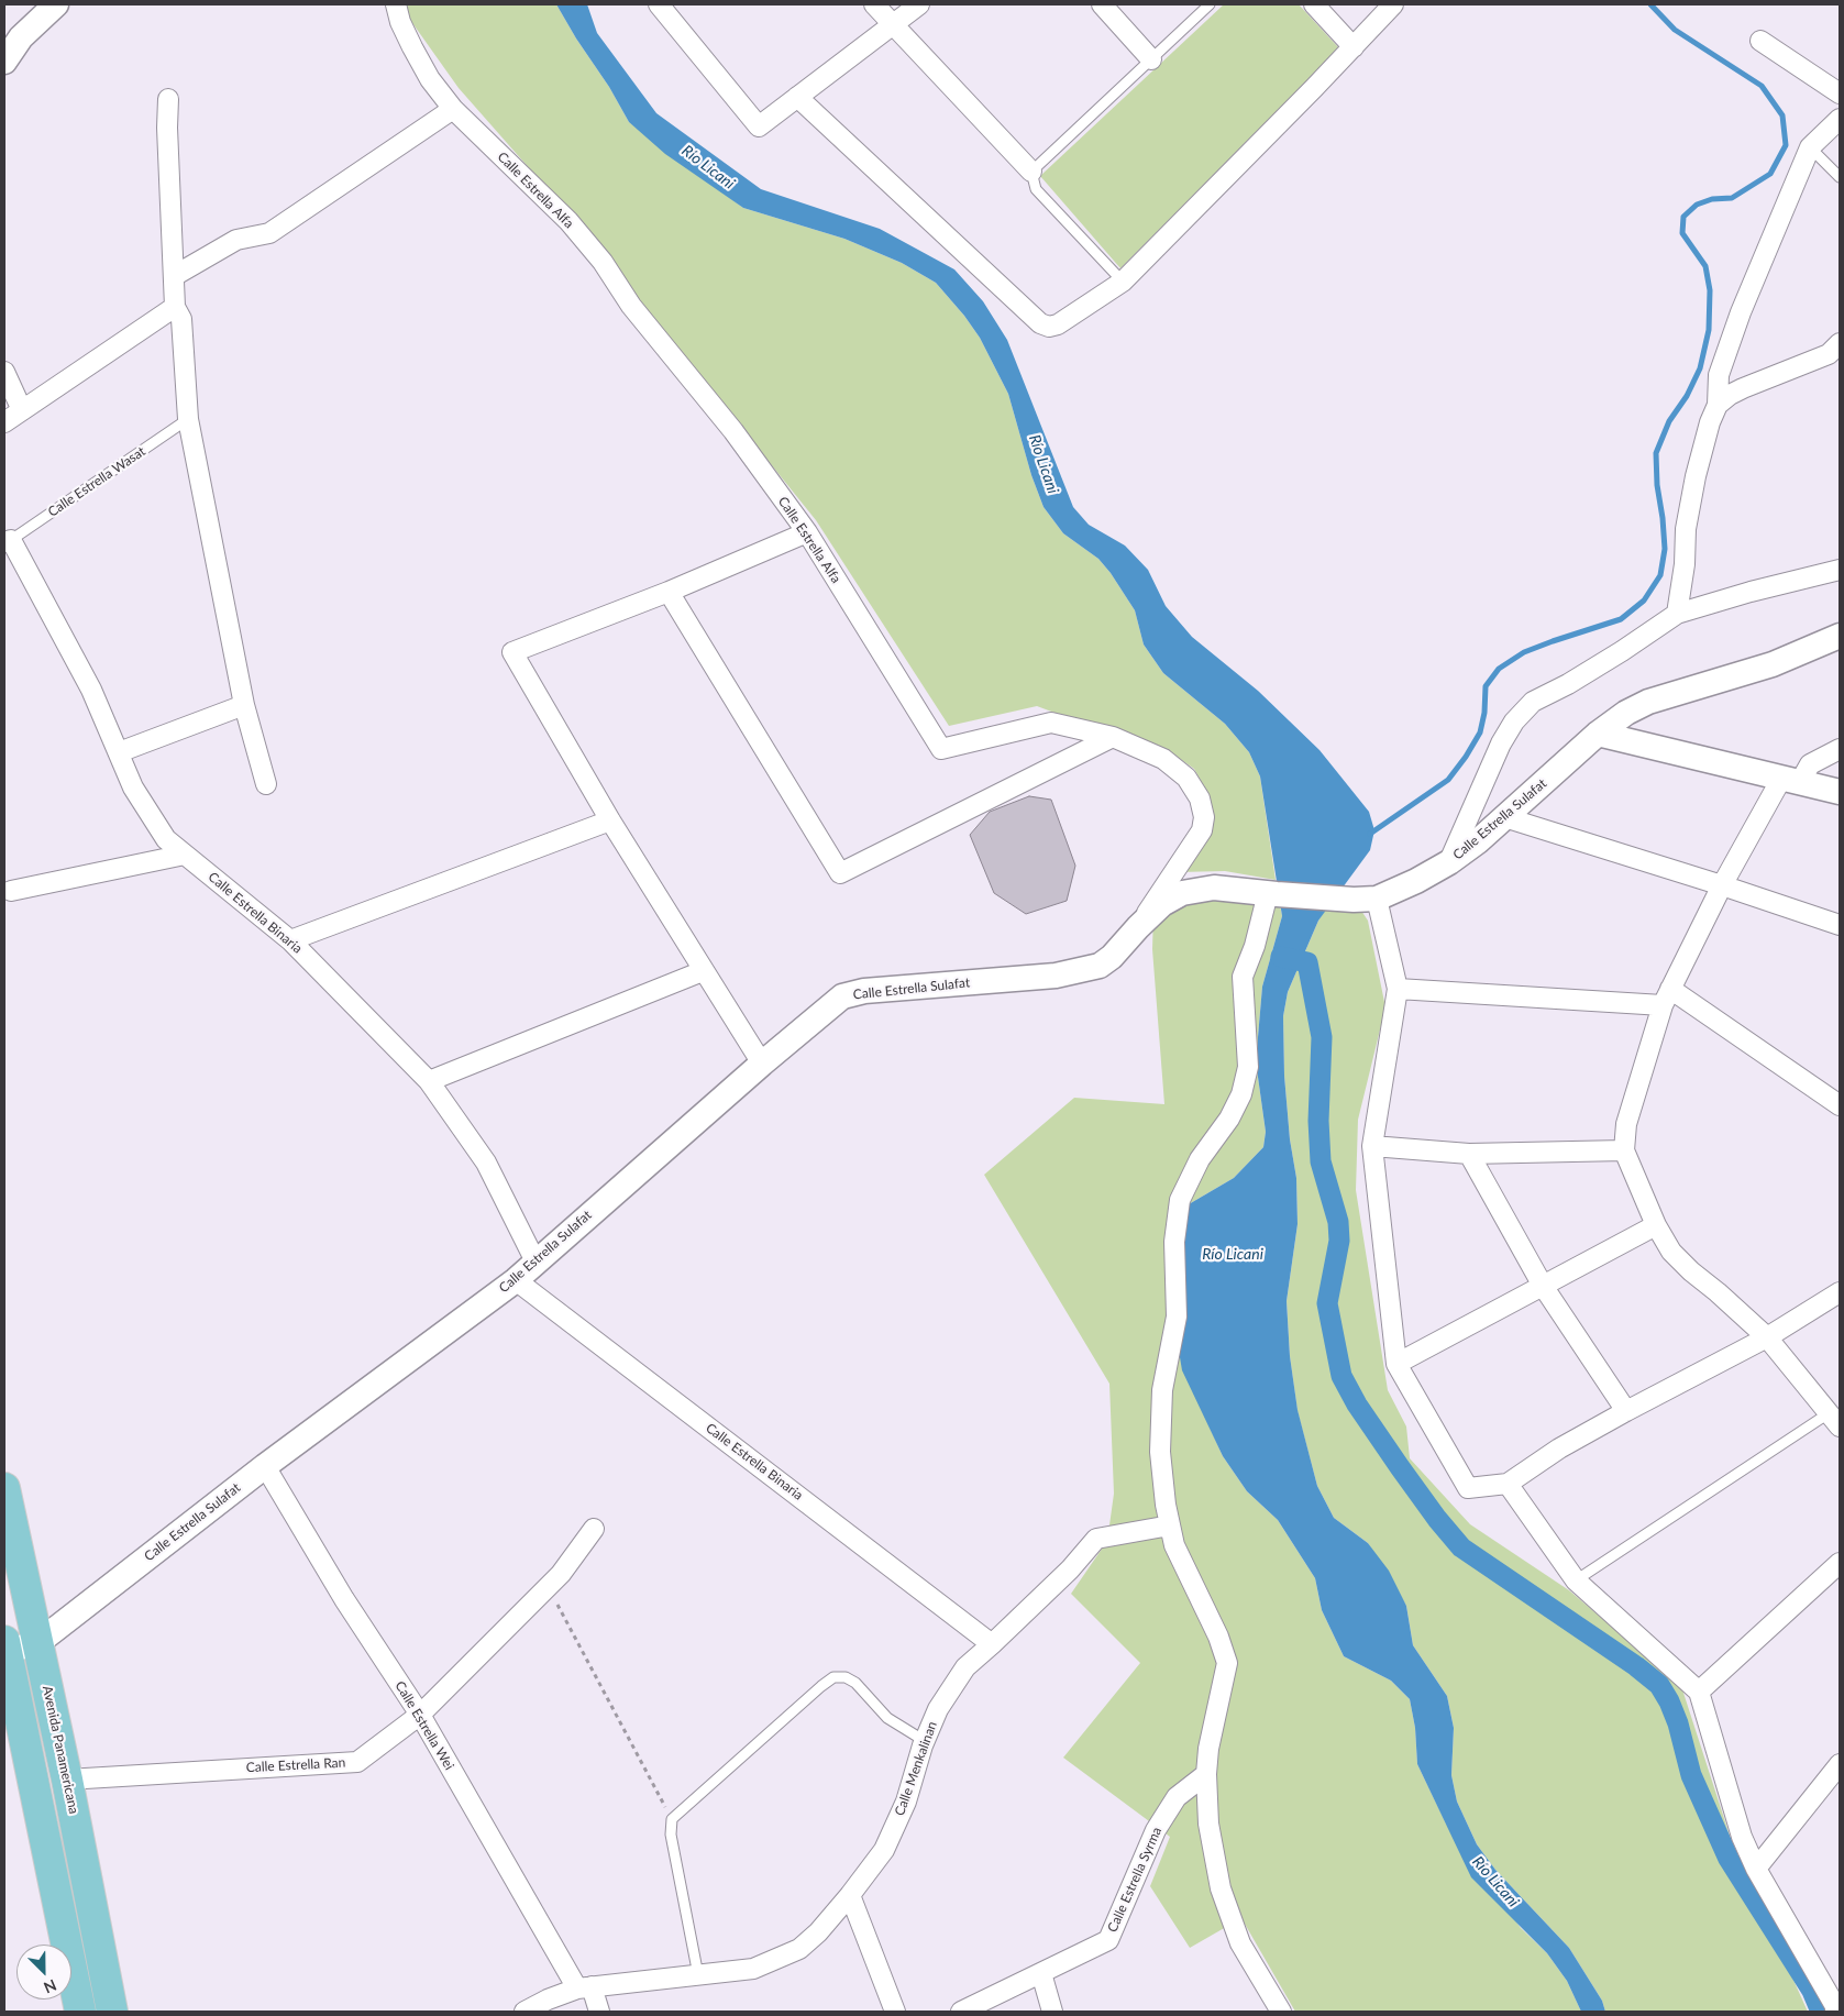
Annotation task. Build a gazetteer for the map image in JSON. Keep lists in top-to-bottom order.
{
  "streets": {
    "main road": ["Avenida Panamericana"],
    "street": [
      "Calle Estrella Alfa",
      "Calle Estrella Sulafat",
      "Calle Estrella Binaria",
      "Calle Estrella Wei",
      "Calle Estrella Ran",
      "Calle Menkalinan",
      "Calle Estrella Syrma"
    ],
    "lane": ["Calle Estrella Wasat"]
  },
  "crossings": [
    ["Calle Estrella Alfa", "Calle Estrella Sulafat"],
    ["Calle Estrella Wasat", "Calle Estrella Binaria"],
    ["Calle Estrella Sulafat", "Calle Estrella Binaria"],
    ["Calle Estrella Sulafat", "Calle Estrella Wei"],
    ["Calle Estrella Sulafat", "Avenida Panamericana"],
    ["Calle Estrella Binaria", "Calle Menkalinan"],
    ["Calle Estrella Wei", "Calle Estrella Ran"],
    ["Calle Estrella Wei", "Calle Menkalinan"],
    ["Avenida Panamericana", "Calle Estrella Ran"]
  ],
  "water": ["Río Licani"],
  "north": "bottom right"
}
